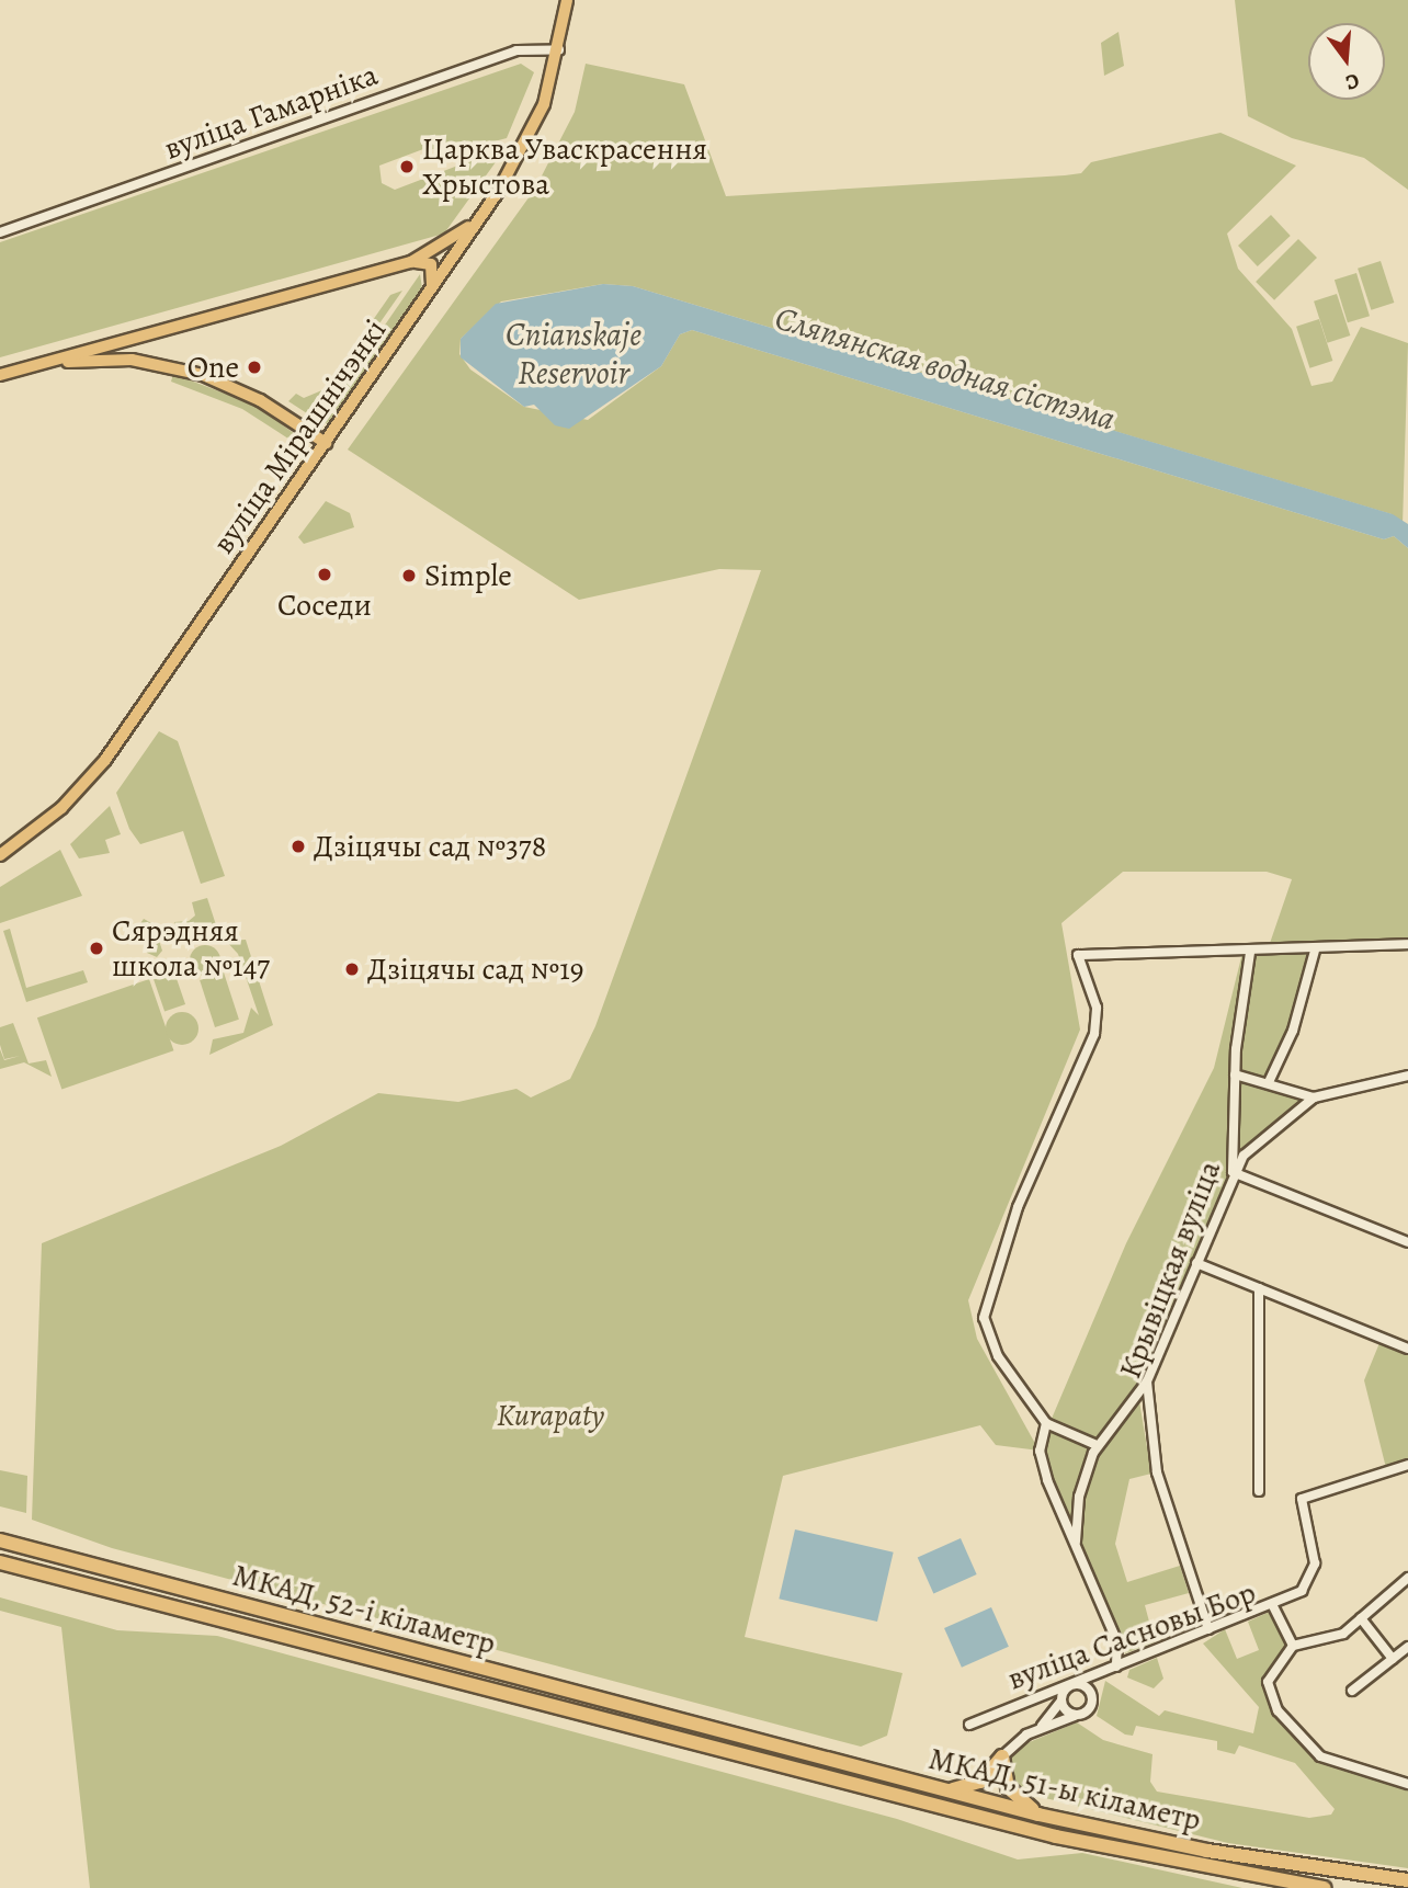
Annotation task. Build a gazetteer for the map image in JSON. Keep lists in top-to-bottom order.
{
  "streets": {
    "highway": ["МКАД, 52-і кіламетр", "МКАД, 51-ы кіламетр"],
    "main road": ["вуліца Мірашнічэнкі"],
    "street": ["вуліца Гамарніка", "Крывіцкая вуліца", "вуліца Сасновы Бор"]
  },
  "crossings": [
    ["вуліца Гамарніка", "вуліца Мірашнічэнкі"],
    ["Крывіцкая вуліца", "вуліца Сасновы Бор"],
    ["МКАД, 52-і кіламетр", "МКАД, 51-ы кіламетр"]
  ],
  "water": ["Cnianskaje Reservoir", "Сляпянская водная сістэма"],
  "parks": ["Kurapaty"],
  "places": [
    "Царква Уваскрасення Хрыстова",
    "One",
    "Соседи",
    "Simple",
    "Дзіцячы сад №378",
    "Сярэдняя школа №147",
    "Дзіцячы сад №19"
  ],
  "north": "bottom"
}
